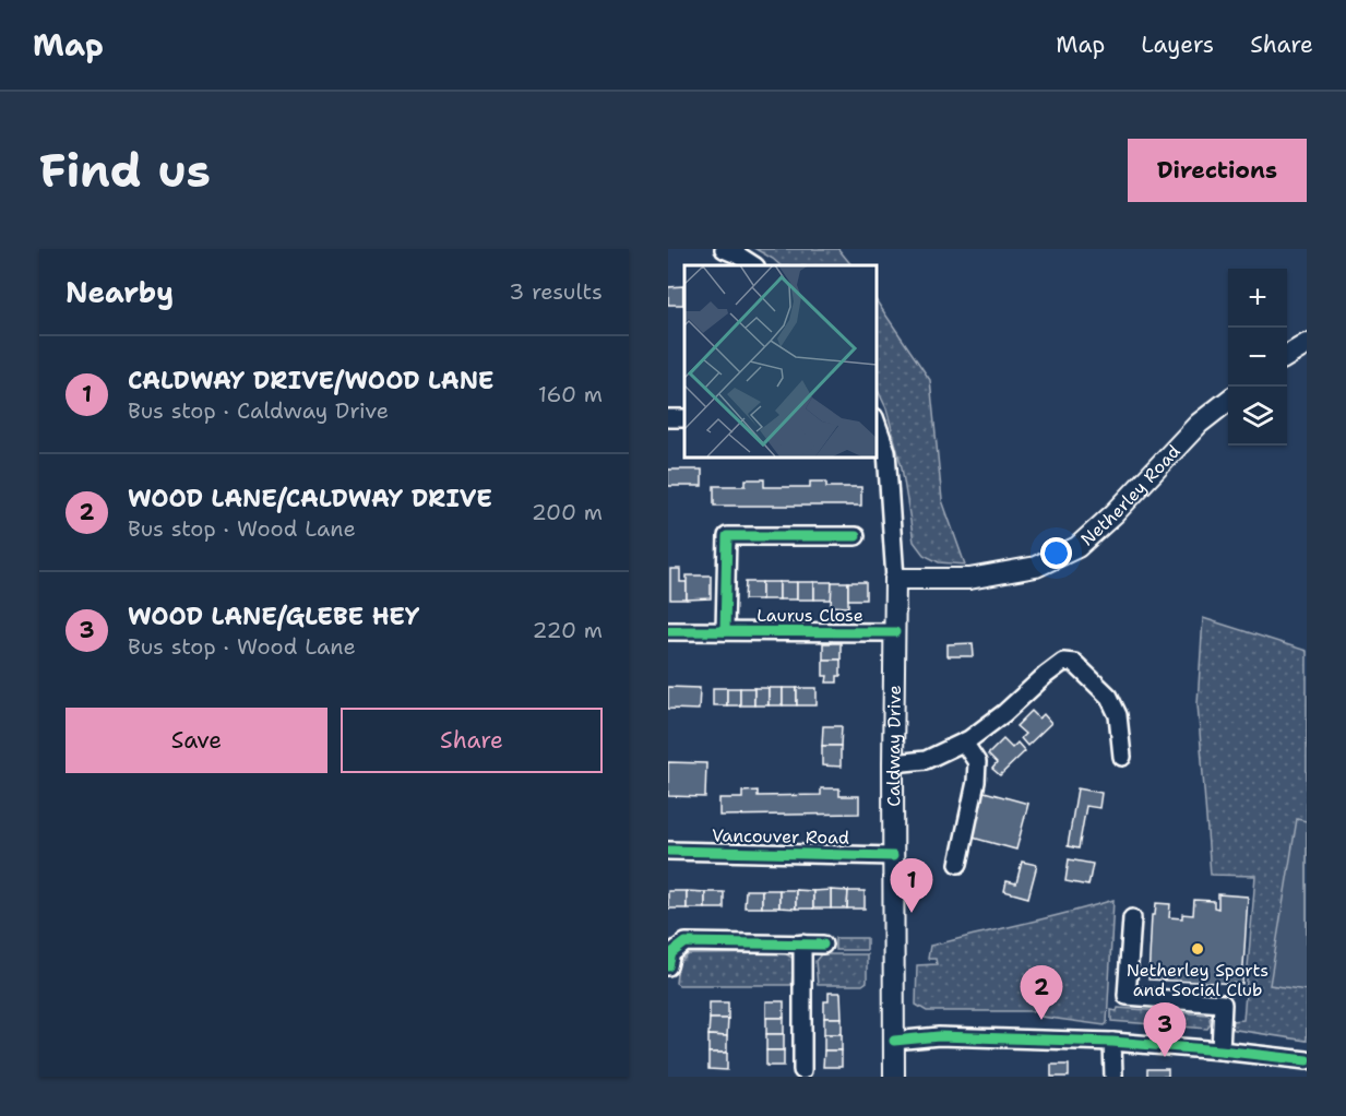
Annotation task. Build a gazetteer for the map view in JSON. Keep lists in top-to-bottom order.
{
  "streets": {
    "main road": ["Netherley Road", "Caldway Drive"],
    "street": ["Laurus Close", "Vancouver Road"]
  },
  "crossings": [
    ["Netherley Road", "Caldway Drive"],
    ["Laurus Close", "Caldway Drive"],
    ["Caldway Drive", "Vancouver Road"]
  ],
  "places": ["Netherley Sports and Social Club"],
  "page": {
    "header": "Map",
    "nav": ["Map", "Layers", "Share"],
    "buttons": [
      "Directions",
      ["Save", "Share"]
    ],
    "title": "Find us",
    "heading": ["Nearby", "3 results"],
    "map_buttons": ["+", "−"],
    "list": [
      {
        "mark": "1",
        "name": "CALDWAY DRIVE/WOOD LANE",
        "note": "Bus stop · Caldway Drive",
        "value": "160 m"
      },
      {
        "mark": "2",
        "name": "WOOD LANE/CALDWAY DRIVE",
        "note": "Bus stop · Wood Lane",
        "value": "200 m"
      },
      {
        "mark": "3",
        "name": "WOOD LANE/GLEBE HEY",
        "note": "Bus stop · Wood Lane",
        "value": "220 m"
      }
    ],
    "pins": ["1", "2", "3"]
  }
}
